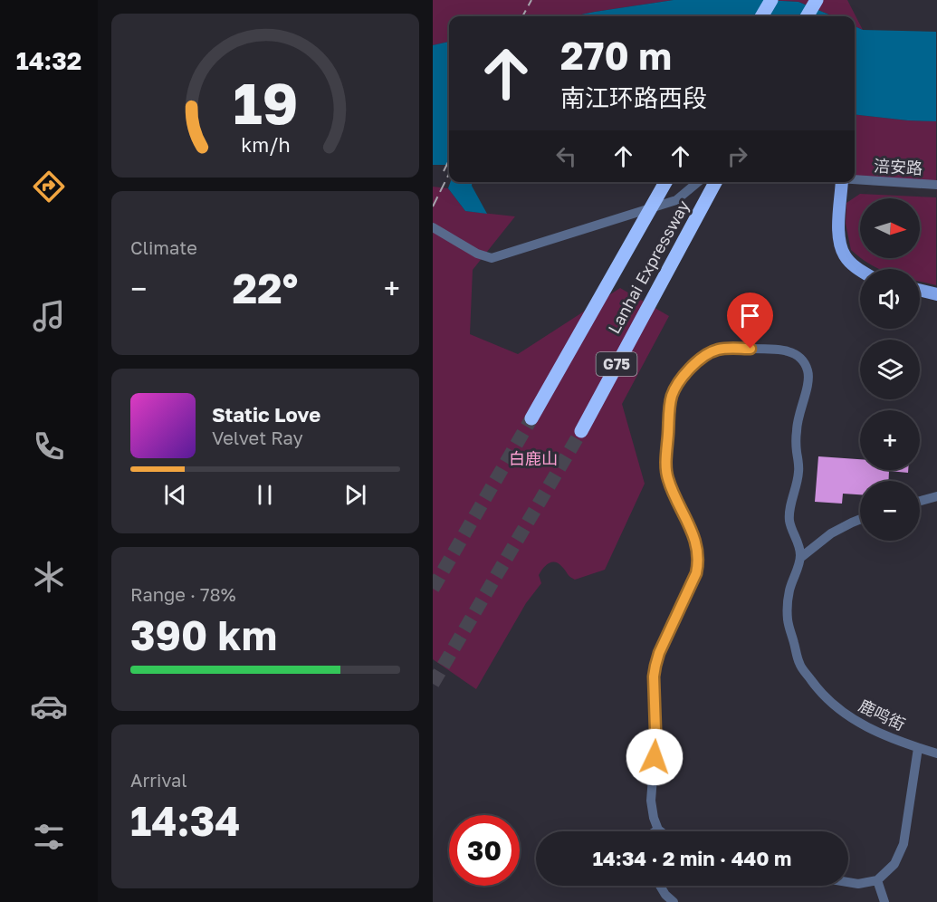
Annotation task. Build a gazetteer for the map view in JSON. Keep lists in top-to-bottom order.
{
  "streets": {
    "highway": ["Lanhai Expressway", "G75"],
    "street": ["涪安路", "鹿鸣街"]
  },
  "parks": ["白鹿山"],
  "north": "right",
  "page": {
    "tabs": "14:32",
    "turn": ["270 m", "南江环路西段"],
    "tile": [
      "Climate",
      ["Range · 78%", "390 km"],
      ["Arrival", "14:34"]
    ],
    "map_buttons": ["+", "−"],
    "heat": ["−", "22°", "+"],
    "song": ["Static Love", "Velvet Ray"],
    "limit": "30",
    "trip": "14:34 · 2 min · 440 m",
    "gauge": ["19", "km/h"]
  }
}
